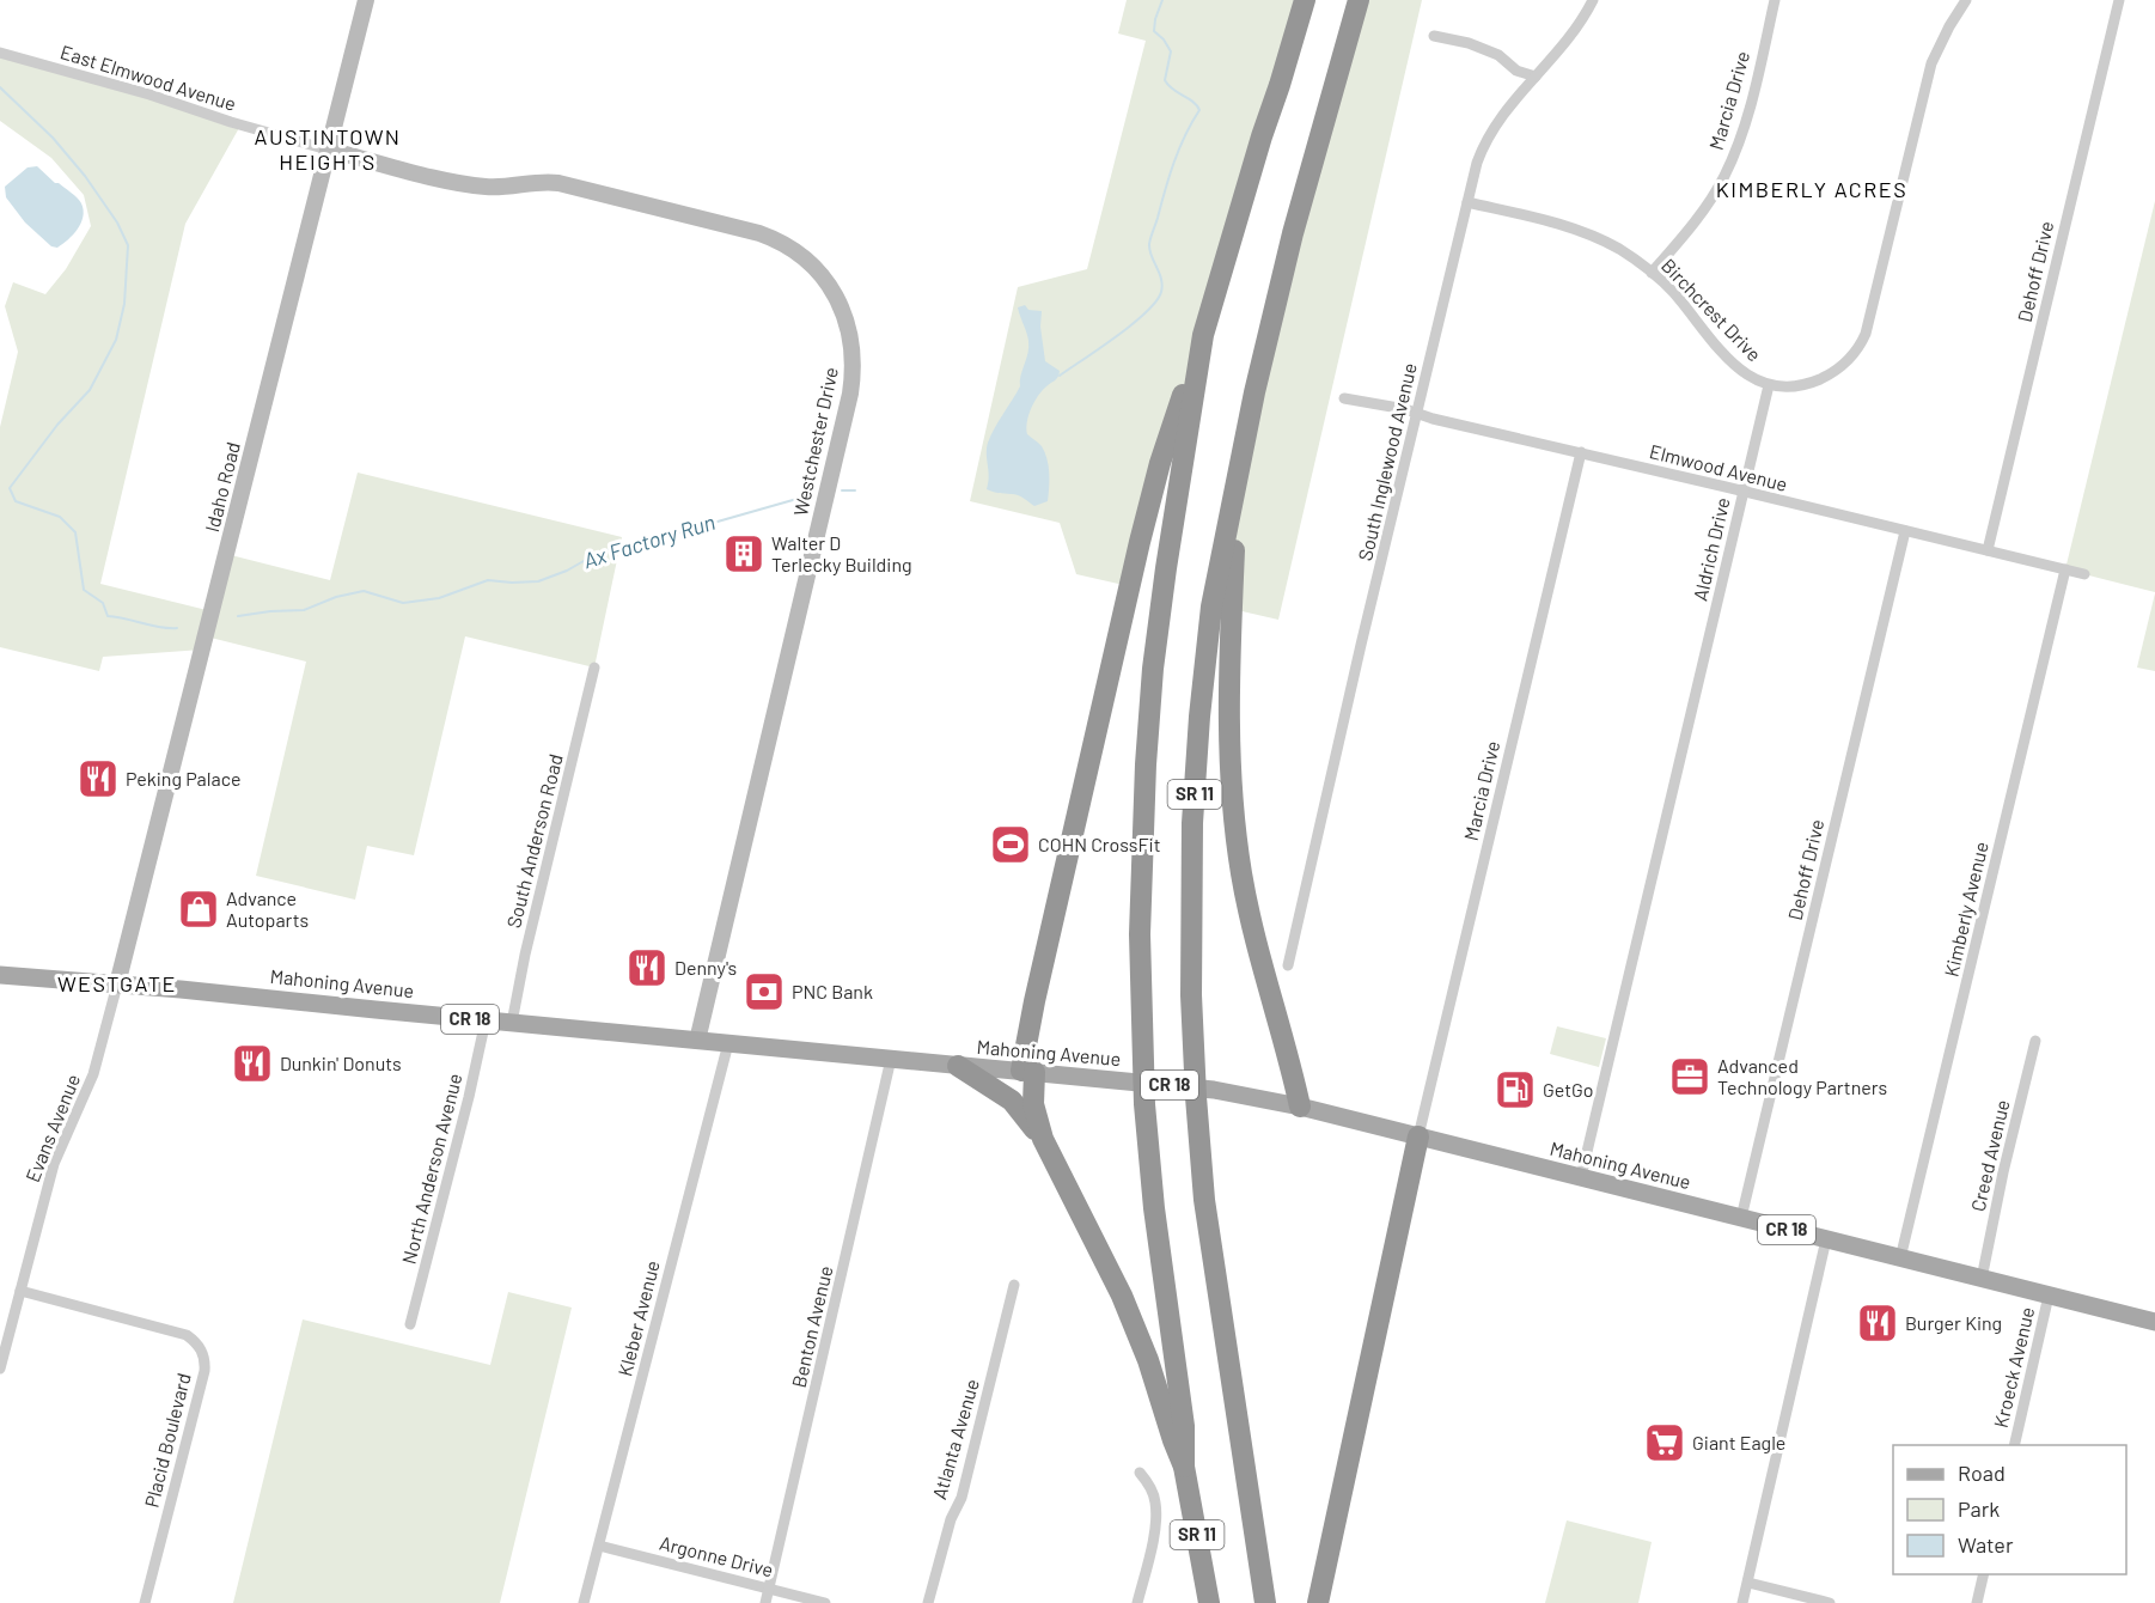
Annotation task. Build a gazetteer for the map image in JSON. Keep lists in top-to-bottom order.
{
  "streets": {
    "highway": ["SR 11"],
    "main road": ["Mahoning Avenue", "CR 18"],
    "street": [
      "East Elmwood Avenue",
      "Marcia Drive",
      "Dehoff Drive",
      "Birchcrest Drive",
      "Westchester Drive",
      "South Inglewood Avenue",
      "Elmwood Avenue",
      "Idaho Road",
      "Aldrich Drive",
      "South Anderson Road",
      "Kimberly Avenue",
      "Evans Avenue",
      "Creed Avenue",
      "North Anderson Avenue",
      "Kleber Avenue",
      "Benton Avenue",
      "Kroeck Avenue",
      "Atlanta Avenue",
      "Placid Boulevard",
      "Argonne Drive"
    ]
  },
  "crossings": [
    ["East Elmwood Avenue", "Westchester Drive"],
    ["East Elmwood Avenue", "Idaho Road"],
    ["Marcia Drive", "Birchcrest Drive"],
    ["Marcia Drive", "Elmwood Avenue"],
    ["Marcia Drive", "Mahoning Avenue"],
    ["Dehoff Drive", "Elmwood Avenue"],
    ["Dehoff Drive", "Mahoning Avenue"],
    ["Birchcrest Drive", "South Inglewood Avenue"],
    ["Birchcrest Drive", "Aldrich Drive"],
    ["Westchester Drive", "Idaho Road"],
    ["Westchester Drive", "Mahoning Avenue"],
    ["South Inglewood Avenue", "Elmwood Avenue"],
    ["Elmwood Avenue", "Aldrich Drive"],
    ["Elmwood Avenue", "Kimberly Avenue"],
    ["Idaho Road", "Mahoning Avenue"],
    ["Idaho Road", "Evans Avenue"],
    ["Aldrich Drive", "Mahoning Avenue"],
    ["South Anderson Road", "Mahoning Avenue"],
    ["Kimberly Avenue", "Mahoning Avenue"],
    ["Mahoning Avenue", "Evans Avenue"],
    ["Mahoning Avenue", "Creed Avenue"],
    ["Mahoning Avenue", "North Anderson Avenue"],
    ["Mahoning Avenue", "Kleber Avenue"],
    ["Mahoning Avenue", "Benton Avenue"],
    ["Mahoning Avenue", "Kroeck Avenue"],
    ["Evans Avenue", "Placid Boulevard"],
    ["Kleber Avenue", "Argonne Drive"],
    ["Benton Avenue", "Argonne Drive"]
  ],
  "districts": ["AUSTINTOWN HEIGHTS", "KIMBERLY ACRES", "WESTGATE"],
  "water": ["Ax Factory Run"],
  "places": {
    "building": ["Walter D Terlecky Building"],
    "restaurant": [
      "Peking Palace",
      "Denny's",
      "Dunkin' Donuts",
      "Burger King"
    ],
    "sports": ["COHN CrossFit"],
    "shop": ["Advance Autoparts"],
    "bank": ["PNC Bank"],
    "office": ["Advanced Technology Partners"],
    "fuel station": ["GetGo"],
    "supermarket": ["Giant Eagle"]
  },
  "legend": ["Road", "Park", "Water"]
}
